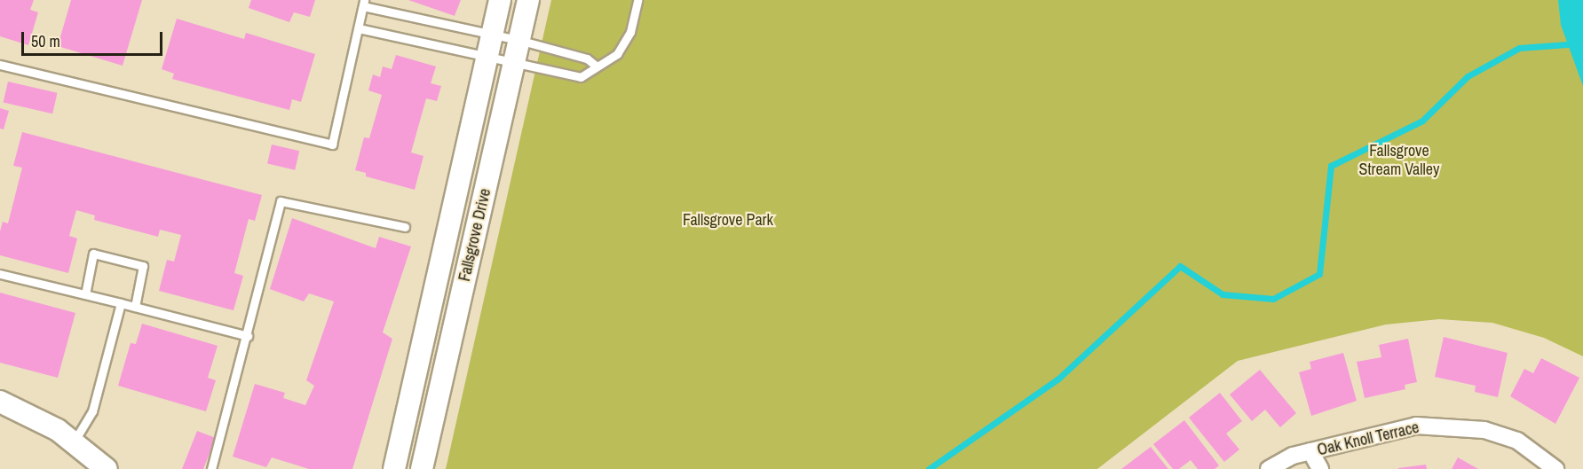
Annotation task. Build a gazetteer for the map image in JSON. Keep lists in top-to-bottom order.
{
  "streets": {
    "street": ["Fallsgrove Drive", "Oak Knoll Terrace"]
  },
  "parks": ["Fallsgrove Stream Valley", "Fallsgrove Park"],
  "scale_bar": "50 m"
}
